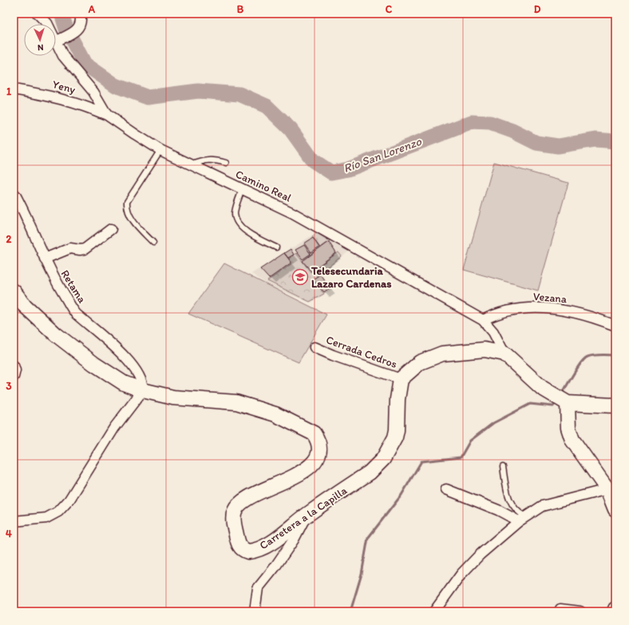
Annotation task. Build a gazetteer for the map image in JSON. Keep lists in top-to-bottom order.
{
  "streets": {
    "street": [
      "Yeny",
      "Camino Real",
      "Retama",
      "Vezana",
      "Cerrada Cedros",
      "Carretera a la Capilla"
    ]
  },
  "crossings": [
    ["Yeny", "Camino Real"],
    ["Camino Real", "Vezana"],
    ["Retama", "Carretera a la Capilla"],
    ["Cerrada Cedros", "Carretera a la Capilla"]
  ],
  "water": ["Río San Lorenzo"],
  "places": {
    "school or university": ["Telesecundaria Lazaro Cardenas"]
  },
  "north": "bottom",
  "grid": {
    "columns": [
      "A",
      "B",
      "C",
      "D"
    ],
    "rows": [
      "1",
      "2",
      "3",
      "4"
    ]
  }
}
